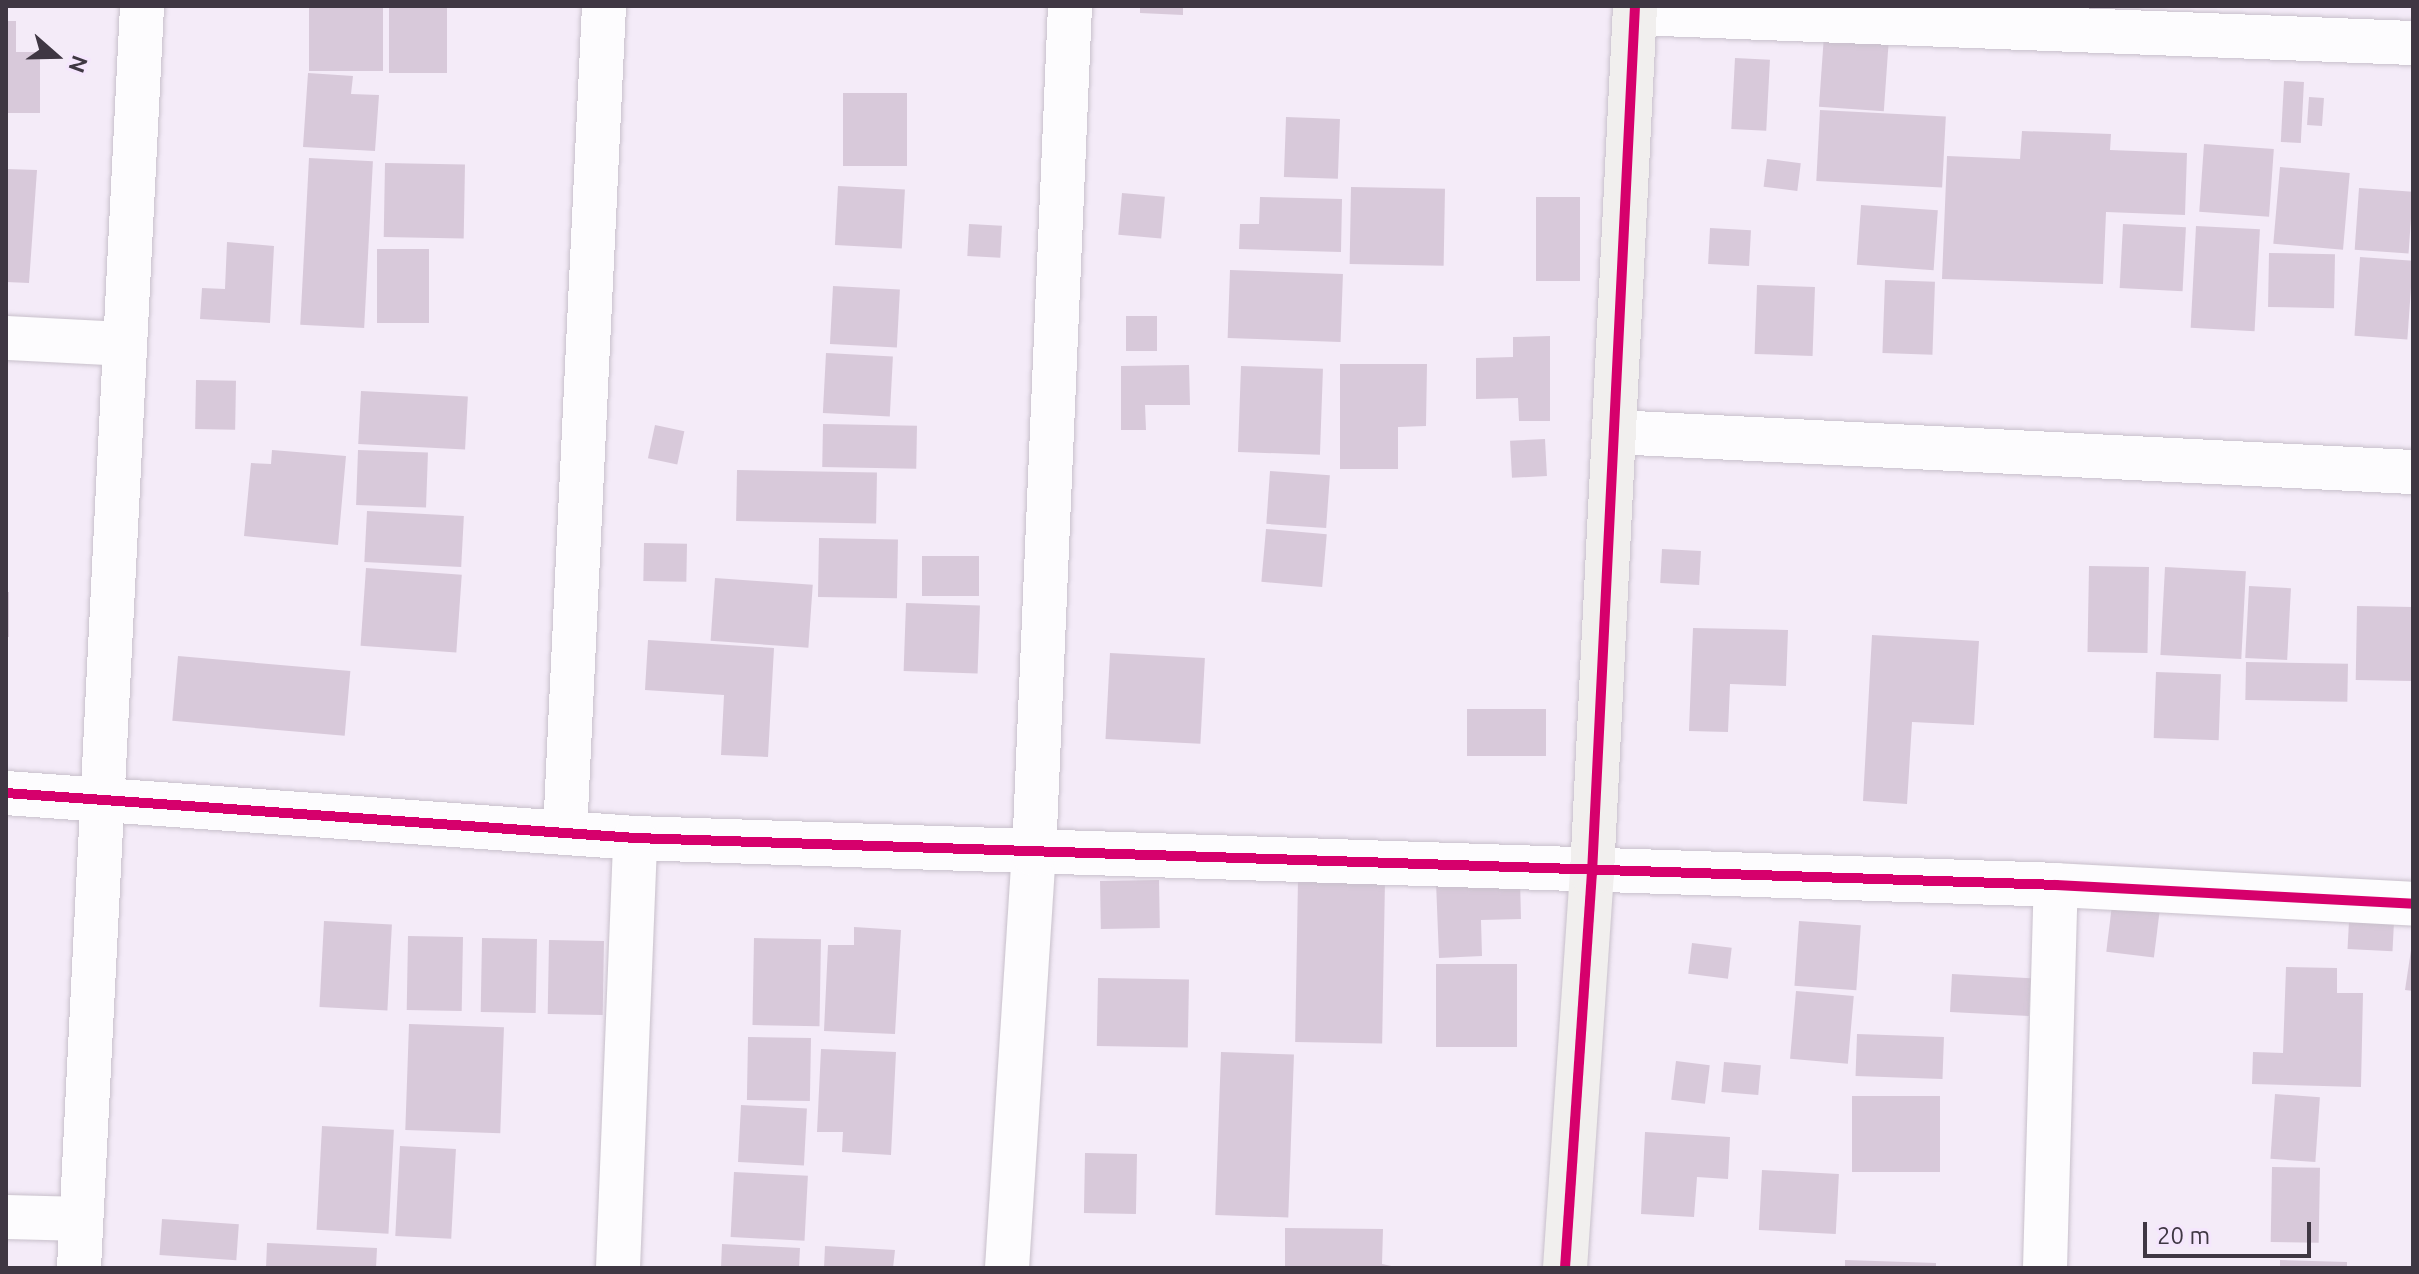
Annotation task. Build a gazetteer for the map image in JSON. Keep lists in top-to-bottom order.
{
  "scale_bar": "20 m",
  "north": "right"
}
